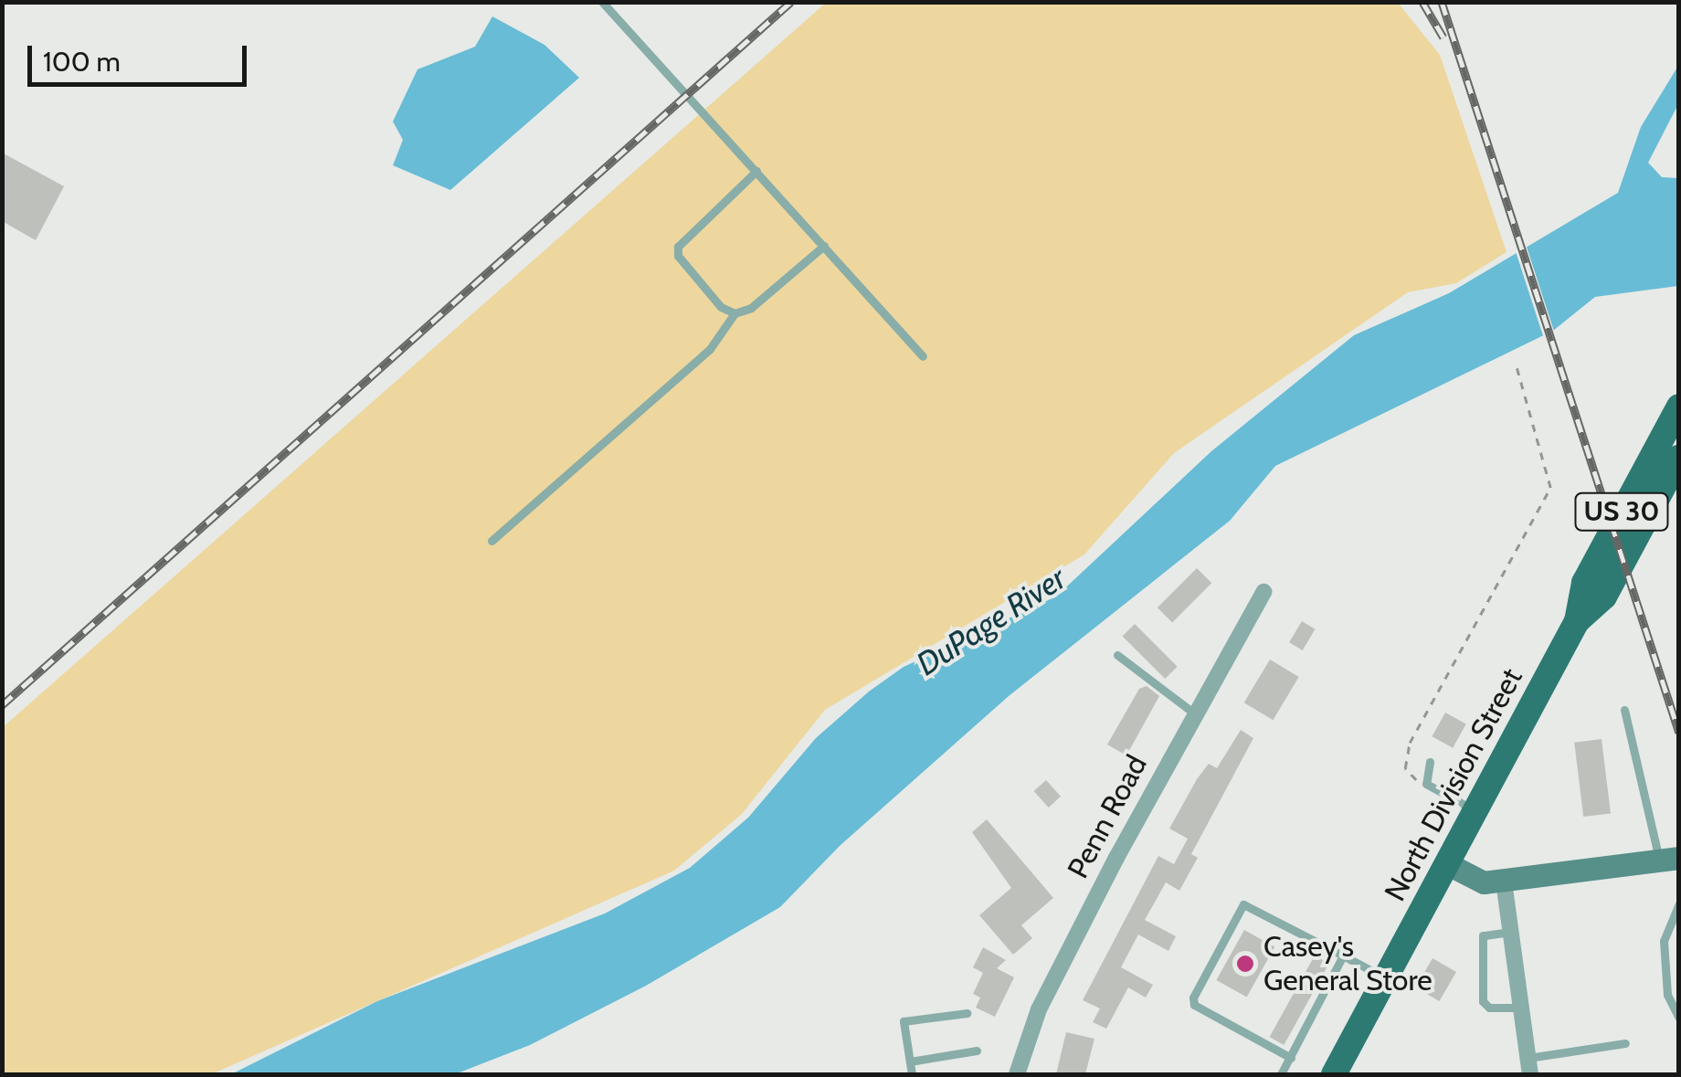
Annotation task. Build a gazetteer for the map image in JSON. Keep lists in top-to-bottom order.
{
  "streets": {
    "main road": ["US 30", "North Division Street"],
    "street": ["Penn Road"]
  },
  "water": ["DuPage River"],
  "places": ["Casey's General Store"],
  "scale_bar": "100 m"
}
